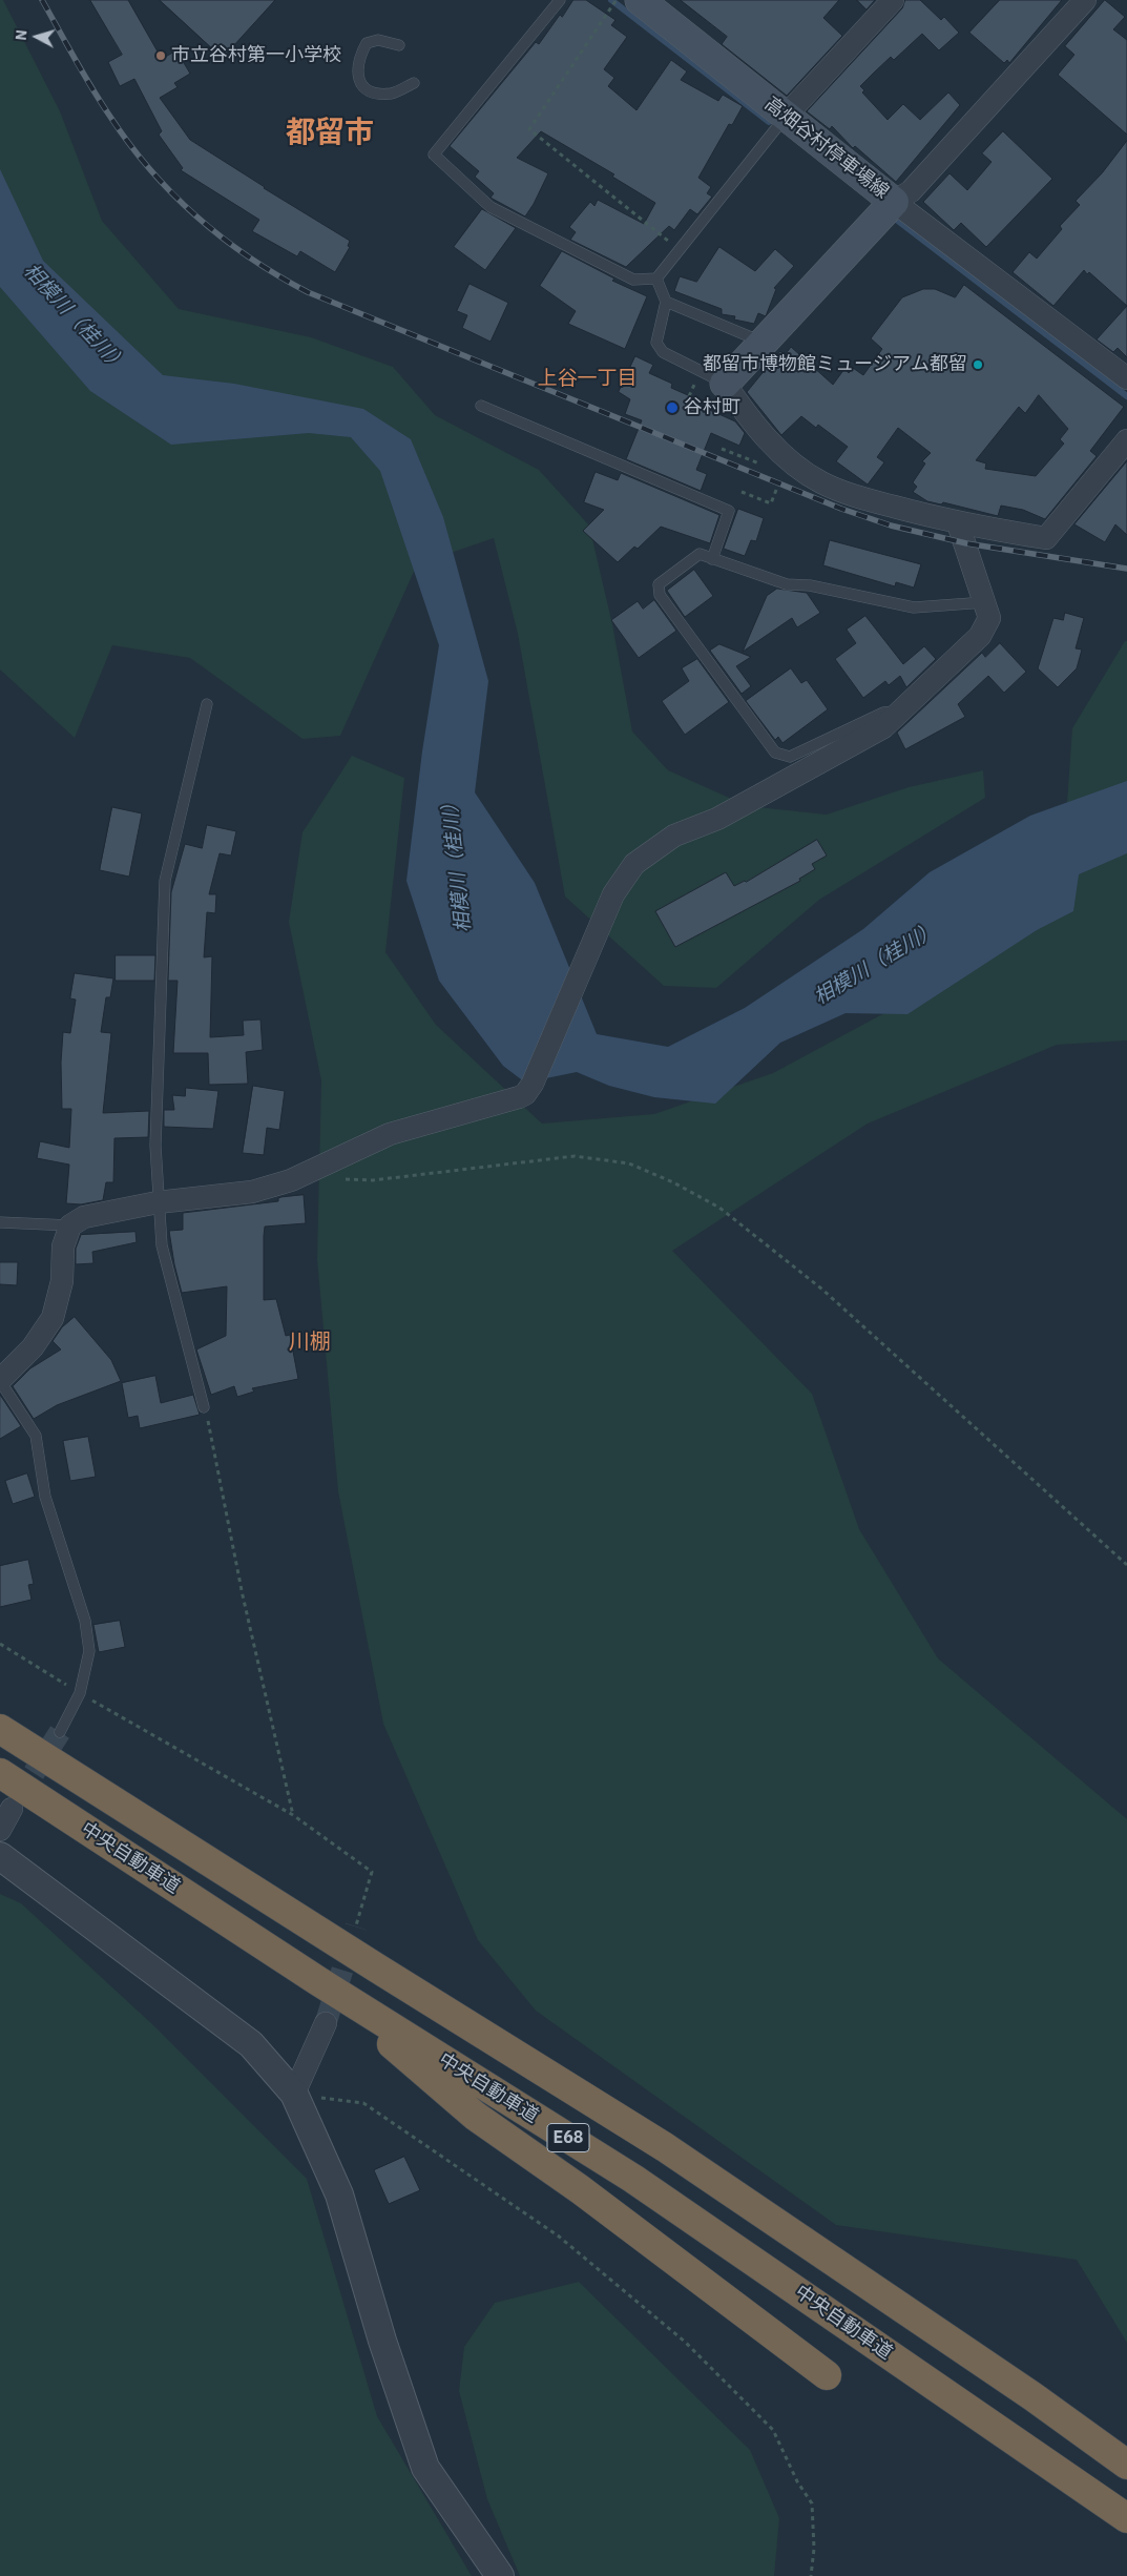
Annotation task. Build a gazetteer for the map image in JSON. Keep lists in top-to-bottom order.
{
  "streets": {
    "highway": ["中央自動車道", "E68"],
    "main road": ["高畑谷村停車場線"]
  },
  "districts": ["都留市", "上谷一丁目", "川棚"],
  "water": ["相模川（桂川）"],
  "places": ["市立谷村第一小学校", "都留市博物館ミュージアム都留", "谷村町"],
  "north": "left"
}
